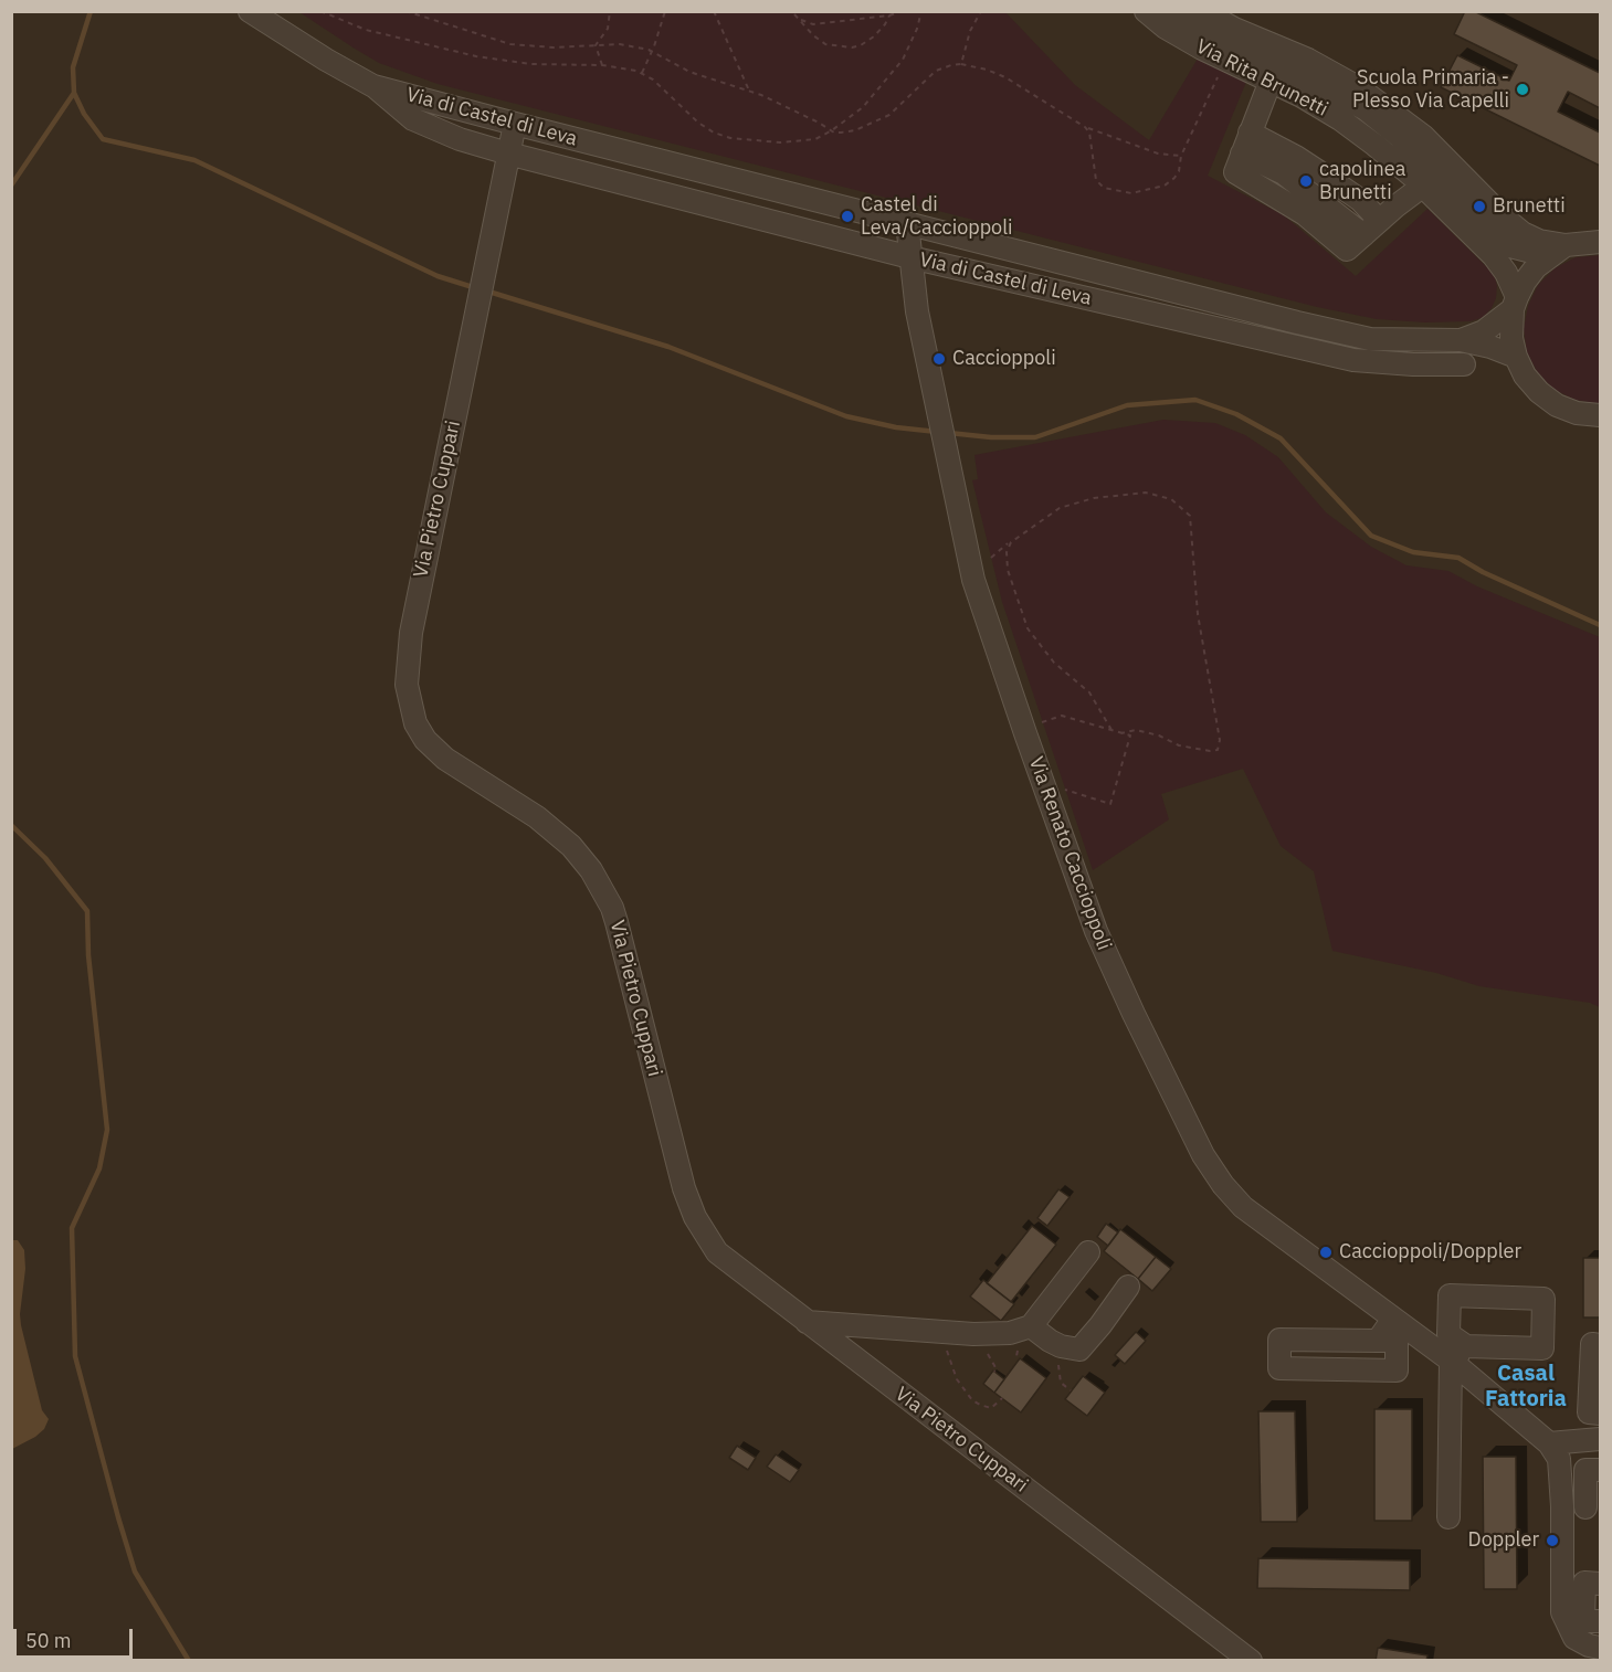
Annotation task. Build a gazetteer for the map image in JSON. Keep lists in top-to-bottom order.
{
  "streets": {
    "street": [
      "Via Rita Brunetti",
      "Via di Castel di Leva",
      "Via Pietro Cuppari",
      "Via Renato Caccioppoli"
    ]
  },
  "crossings": [
    ["Via Rita Brunetti", "Via di Castel di Leva"],
    ["Via di Castel di Leva", "Via Pietro Cuppari"],
    ["Via di Castel di Leva", "Via Renato Caccioppoli"]
  ],
  "districts": ["Casal Fattoria"],
  "places": [
    "Scuola Primaria - Plesso Via Capelli",
    "capolinea Brunetti",
    "Brunetti",
    "Castel di Leva/Caccioppoli",
    "Caccioppoli",
    "Caccioppoli/Doppler",
    "Doppler"
  ],
  "scale_bar": "50 m"
}
